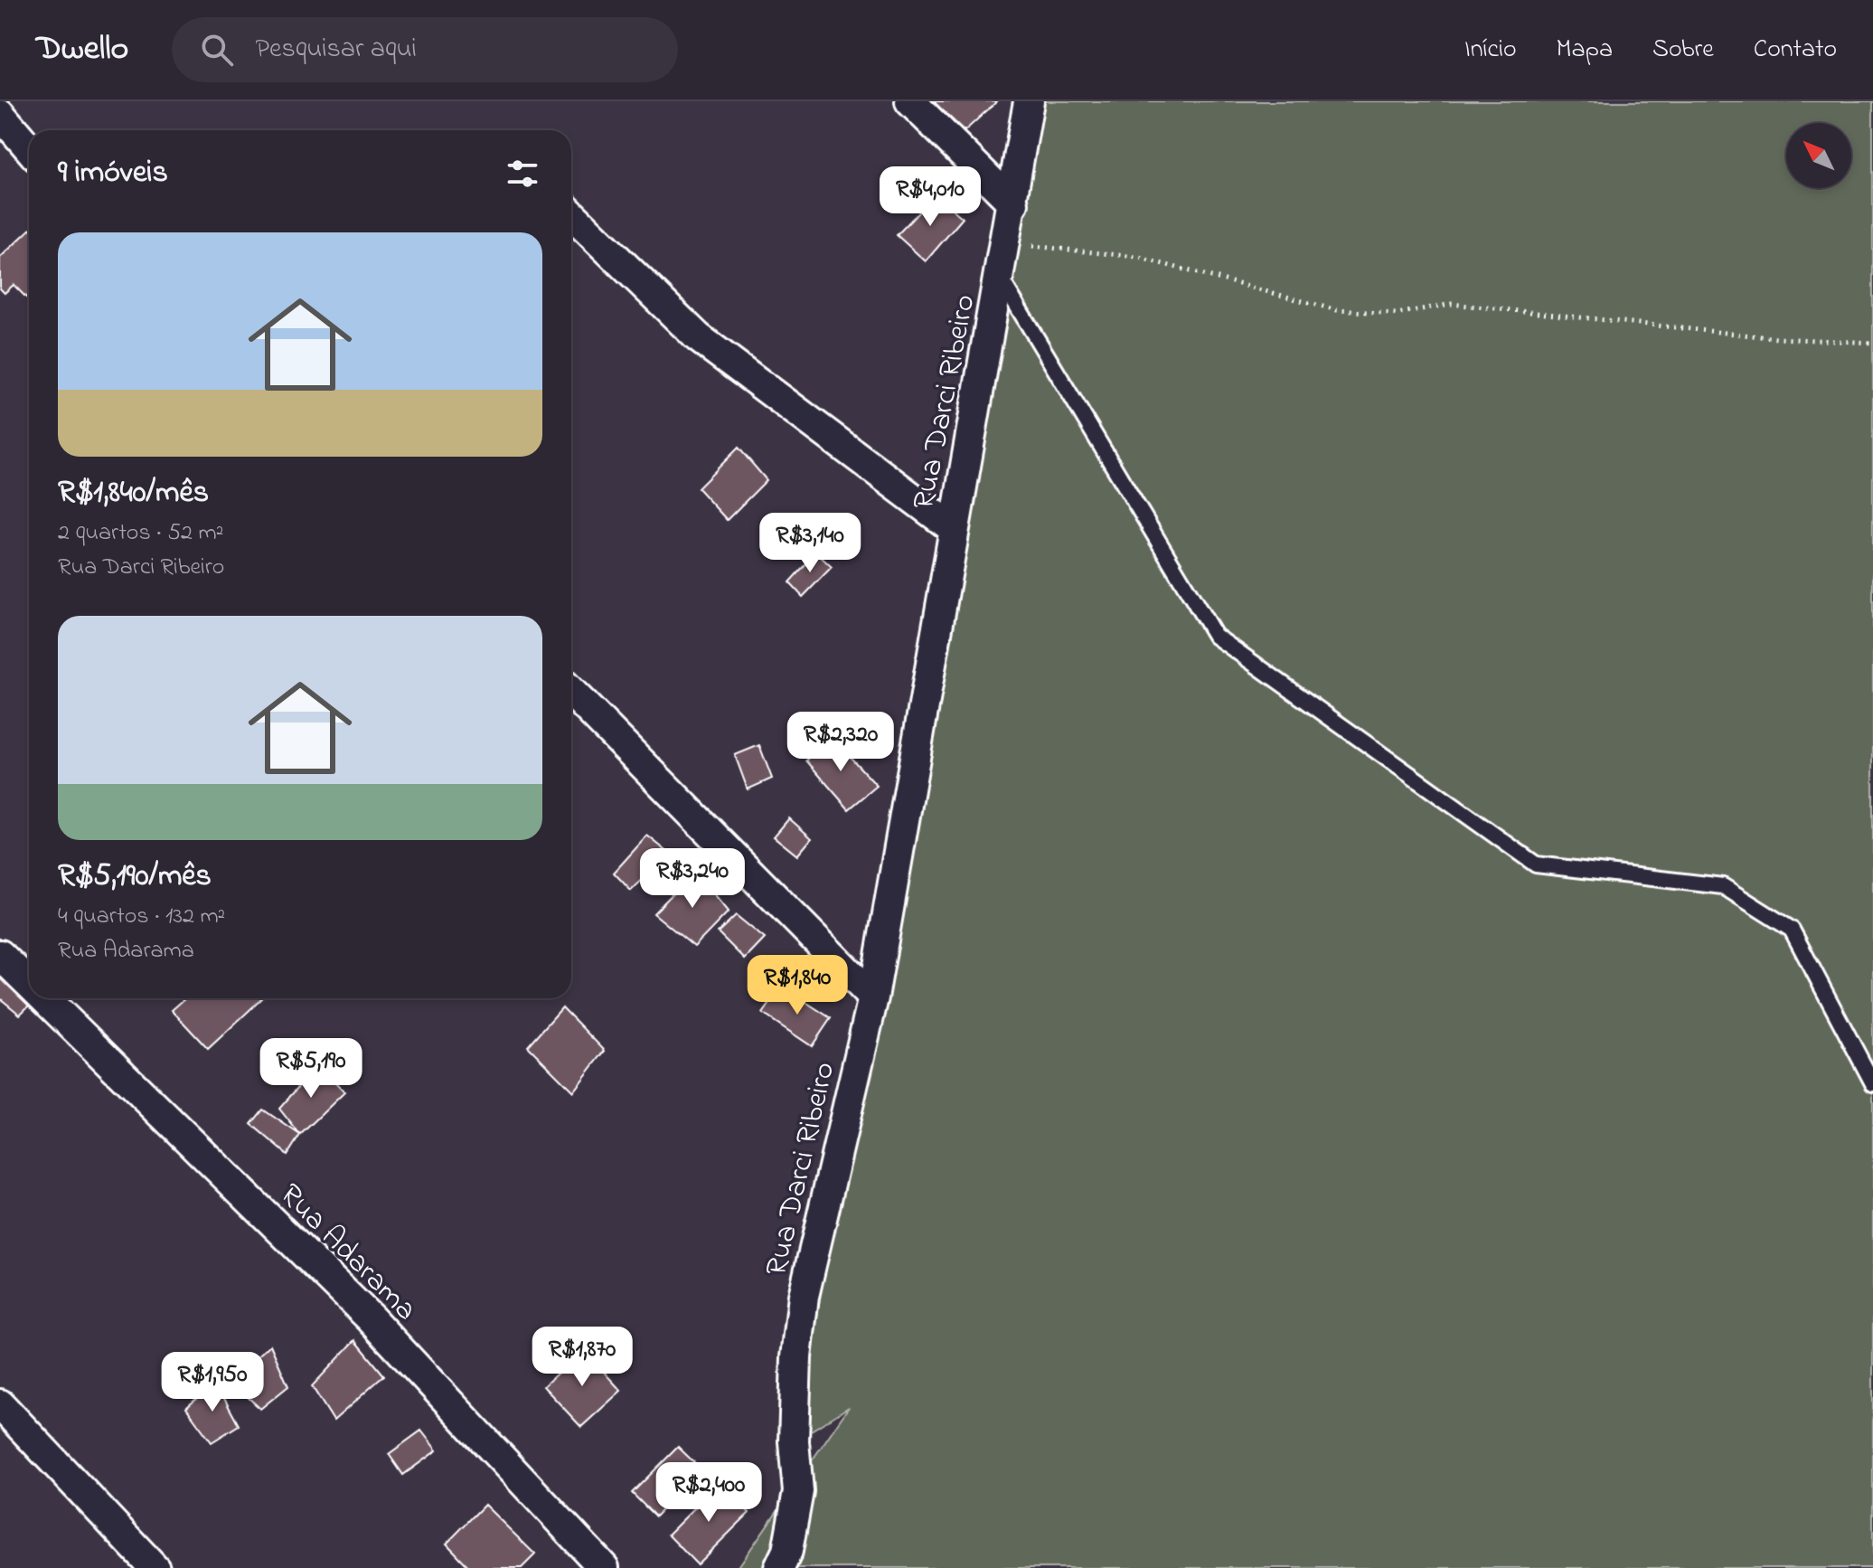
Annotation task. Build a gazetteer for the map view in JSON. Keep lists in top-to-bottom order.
{
  "streets": {
    "street": ["Rua Darci Ribeiro", "Rua Adarama"]
  },
  "north": "top left",
  "page": {
    "header": "Dwello",
    "search": "Pesquisar aqui",
    "nav": [
      "Início",
      "Mapa",
      "Sobre",
      "Contato"
    ],
    "heading": "9 imóveis",
    "price": [
      "R$4,010",
      "R$3,140",
      "R$2,320",
      "R$3,240",
      "R$1,840",
      "R$5,190",
      "R$1,870",
      "R$1,950",
      "R$2,400"
    ],
    "list": [
      {
        "name": "R$1,840/mês",
        "note": "2 quartos · 52 m² · Rua Darci Ribeiro"
      },
      {
        "name": "R$5,190/mês",
        "note": "4 quartos · 132 m² · Rua Adarama"
      }
    ]
  }
}
